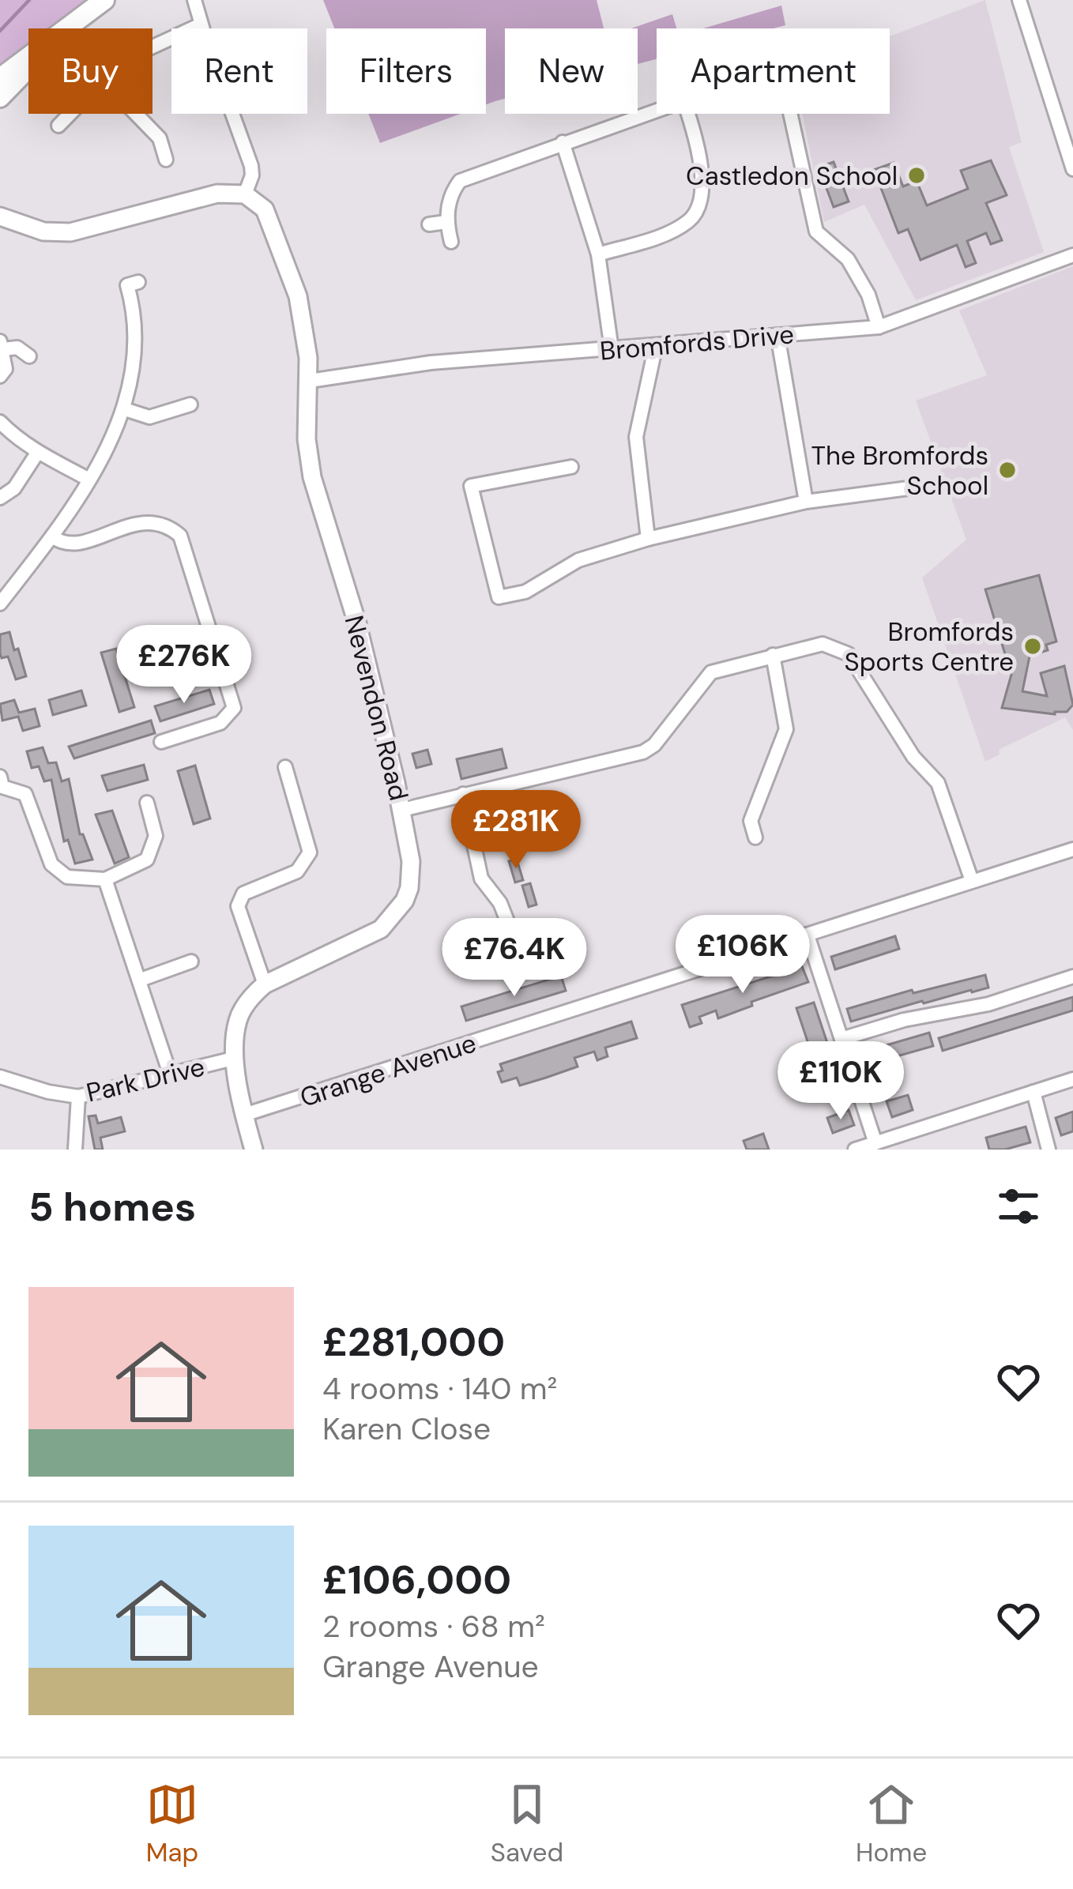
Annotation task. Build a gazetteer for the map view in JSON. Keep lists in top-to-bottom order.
{
  "streets": {
    "street": [
      "Bromfords Drive",
      "Nevendon Road",
      "Grange Avenue",
      "Park Drive"
    ]
  },
  "crossings": [
    ["Bromfords Drive", "Nevendon Road"],
    ["Nevendon Road", "Grange Avenue"],
    ["Nevendon Road", "Park Drive"]
  ],
  "places": ["Castledon School", "The Bromfords School", "Bromfords Sports Centre"],
  "page": {
    "chip": [
      "Buy",
      "Rent",
      "Filters",
      "New",
      "Apartment"
    ],
    "price": [
      "£276K",
      "£281K",
      "£106K",
      "£76.4K",
      "£110K"
    ],
    "heading": "5 homes",
    "list": [
      {
        "name": "£281,000",
        "note": "4 rooms · 140 m² · Karen Close"
      },
      {
        "name": "£106,000",
        "note": "2 rooms · 68 m² · Grange Avenue"
      }
    ],
    "tabs": ["Map", "Saved", "Home"]
  }
}
